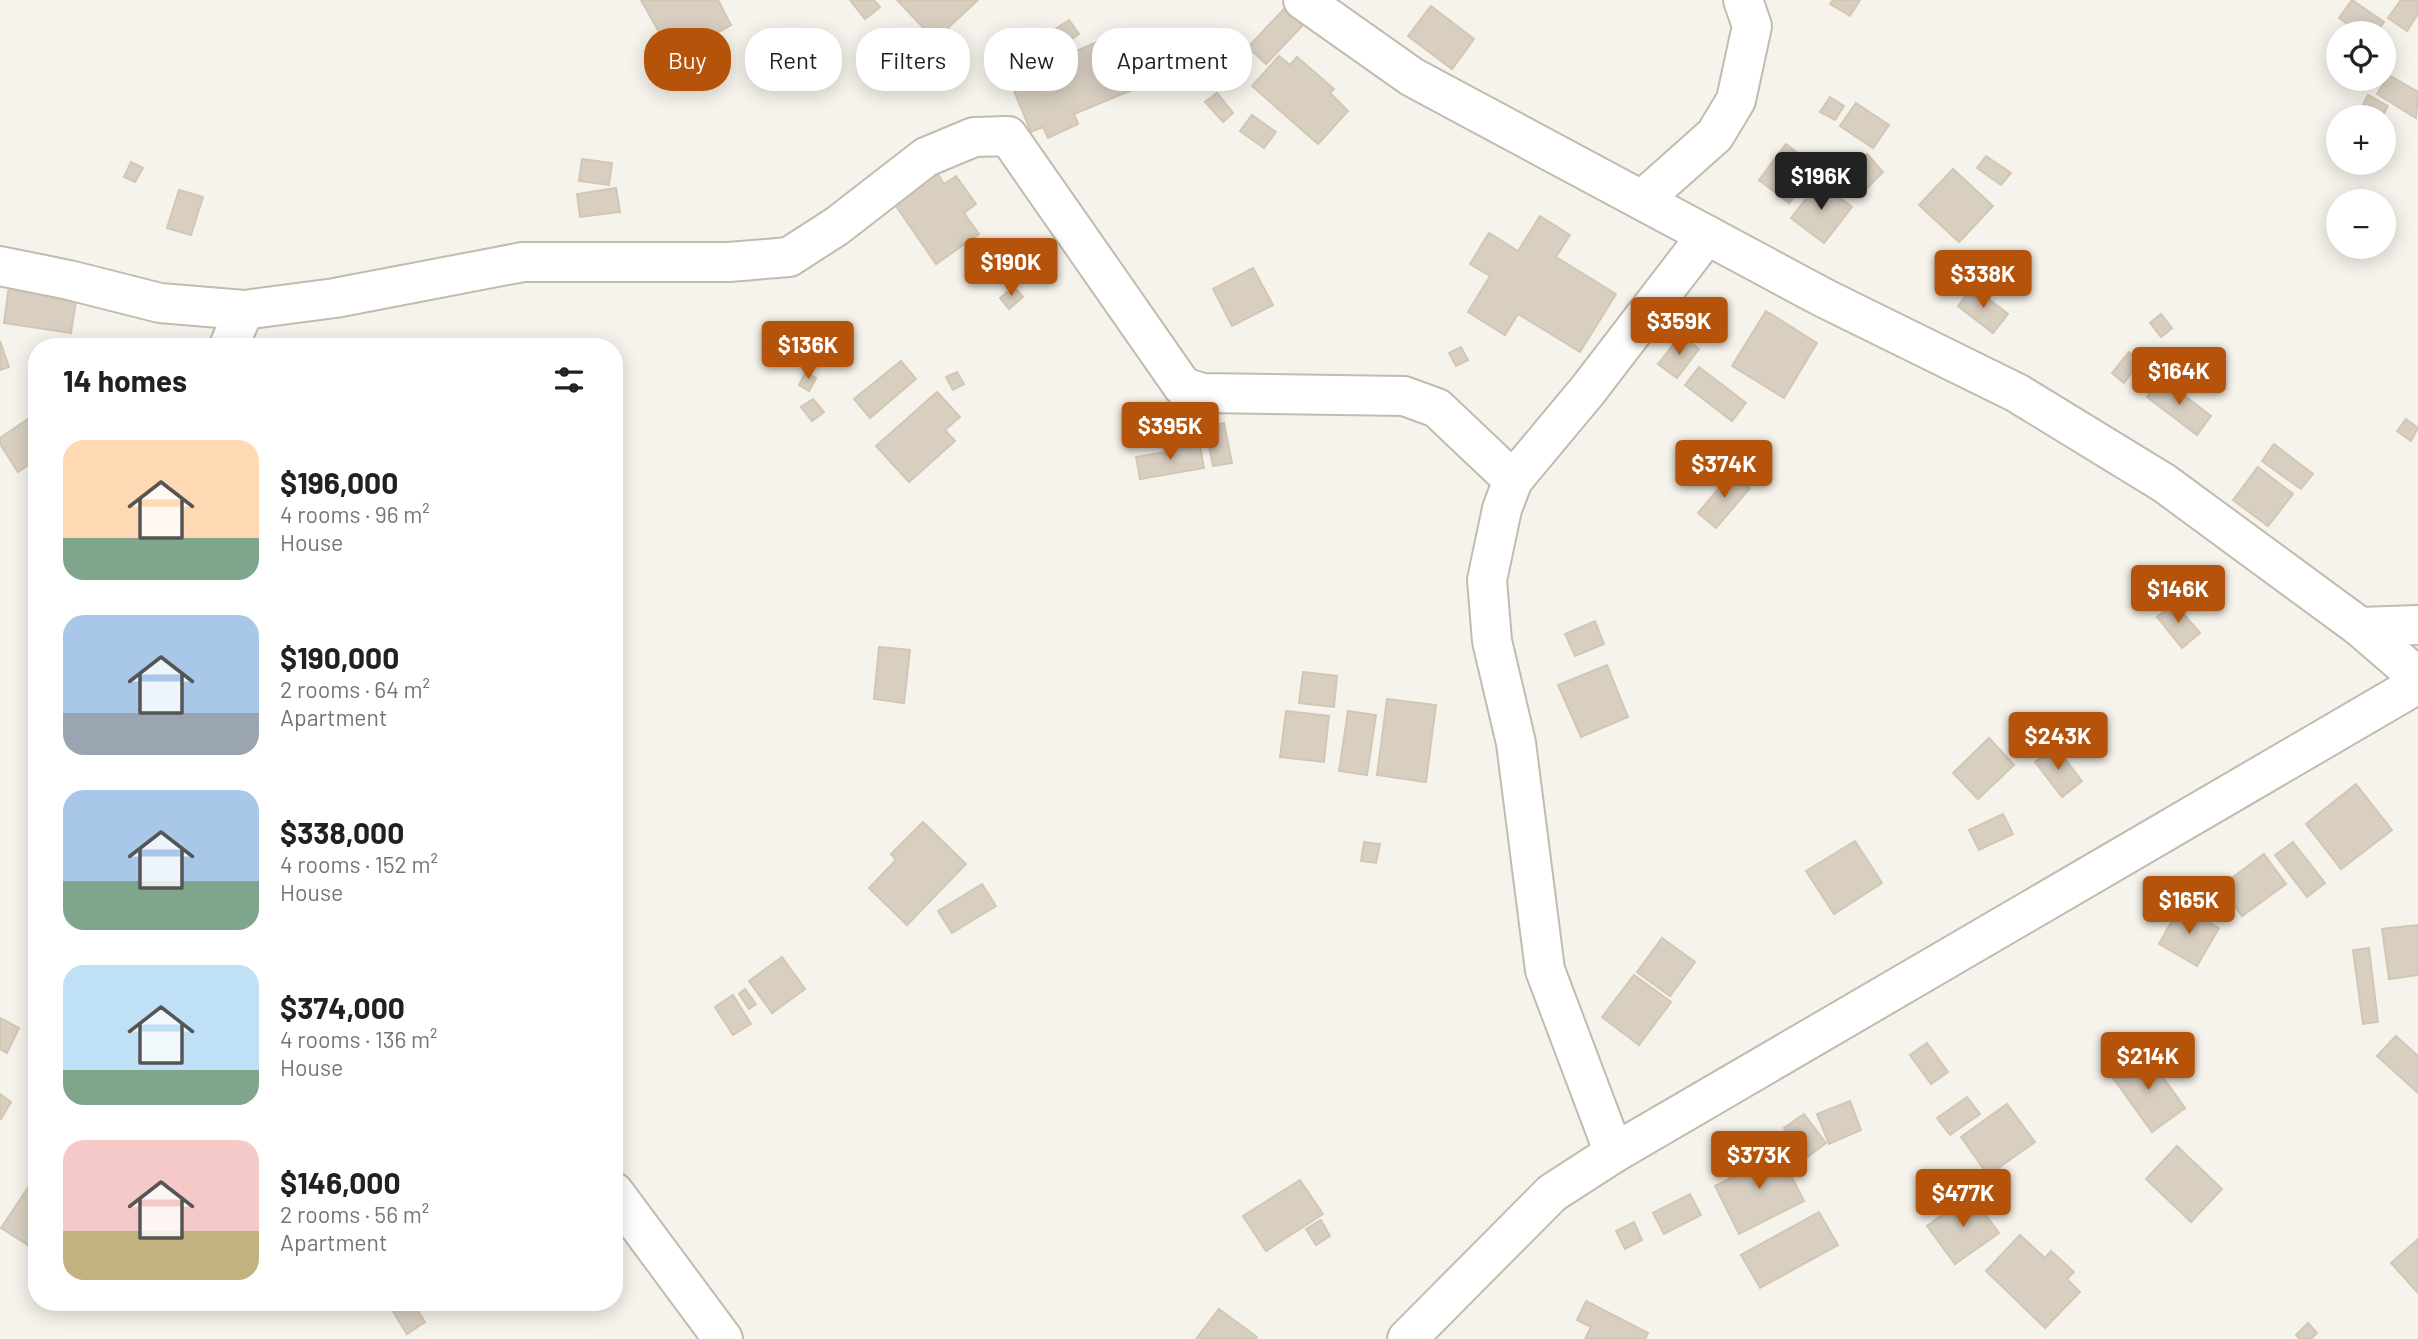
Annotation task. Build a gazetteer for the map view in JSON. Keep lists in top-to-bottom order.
{
  "page": {
    "map_buttons": ["+", "−"],
    "chip": [
      "Buy",
      "Rent",
      "Filters",
      "New",
      "Apartment"
    ],
    "price": [
      "$196K",
      "$190K",
      "$338K",
      "$359K",
      "$136K",
      "$164K",
      "$395K",
      "$374K",
      "$146K",
      "$243K",
      "$165K",
      "$214K",
      "$373K",
      "$477K"
    ],
    "heading": "14 homes",
    "list": [
      {
        "name": "$196,000",
        "note": "4 rooms · 96 m² · House"
      },
      {
        "name": "$190,000",
        "note": "2 rooms · 64 m² · Apartment"
      },
      {
        "name": "$338,000",
        "note": "4 rooms · 152 m² · House"
      },
      {
        "name": "$374,000",
        "note": "4 rooms · 136 m² · House"
      },
      {
        "name": "$146,000",
        "note": "2 rooms · 56 m² · Apartment"
      }
    ]
  }
}
